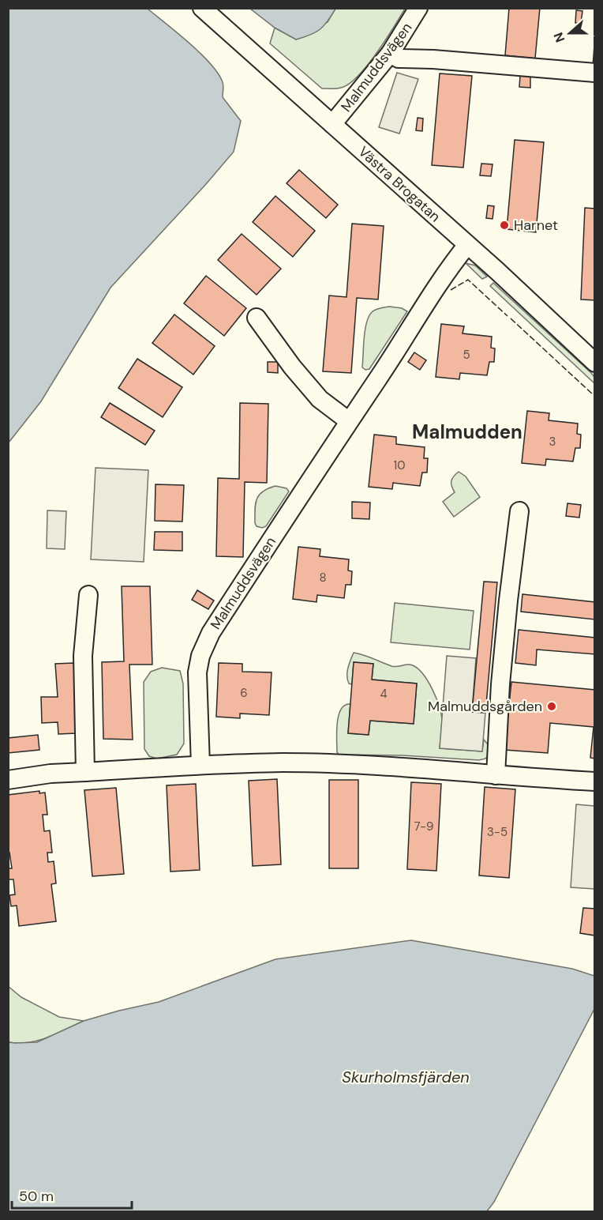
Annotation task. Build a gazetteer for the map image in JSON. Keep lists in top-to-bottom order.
{
  "streets": {
    "street": ["Malmuddsvägen", "Västra Brogatan"]
  },
  "crossings": [
    ["Malmuddsvägen", "Västra Brogatan"]
  ],
  "districts": ["Malmudden"],
  "water": ["Skurholmsfjärden"],
  "places": ["Harnet", "Malmuddsgården"],
  "house_numbers": [
    "5",
    "3",
    "10",
    "8",
    "6",
    "4",
    "7-9",
    "3-5"
  ],
  "scale_bar": "50 m",
  "north": "left"
}
